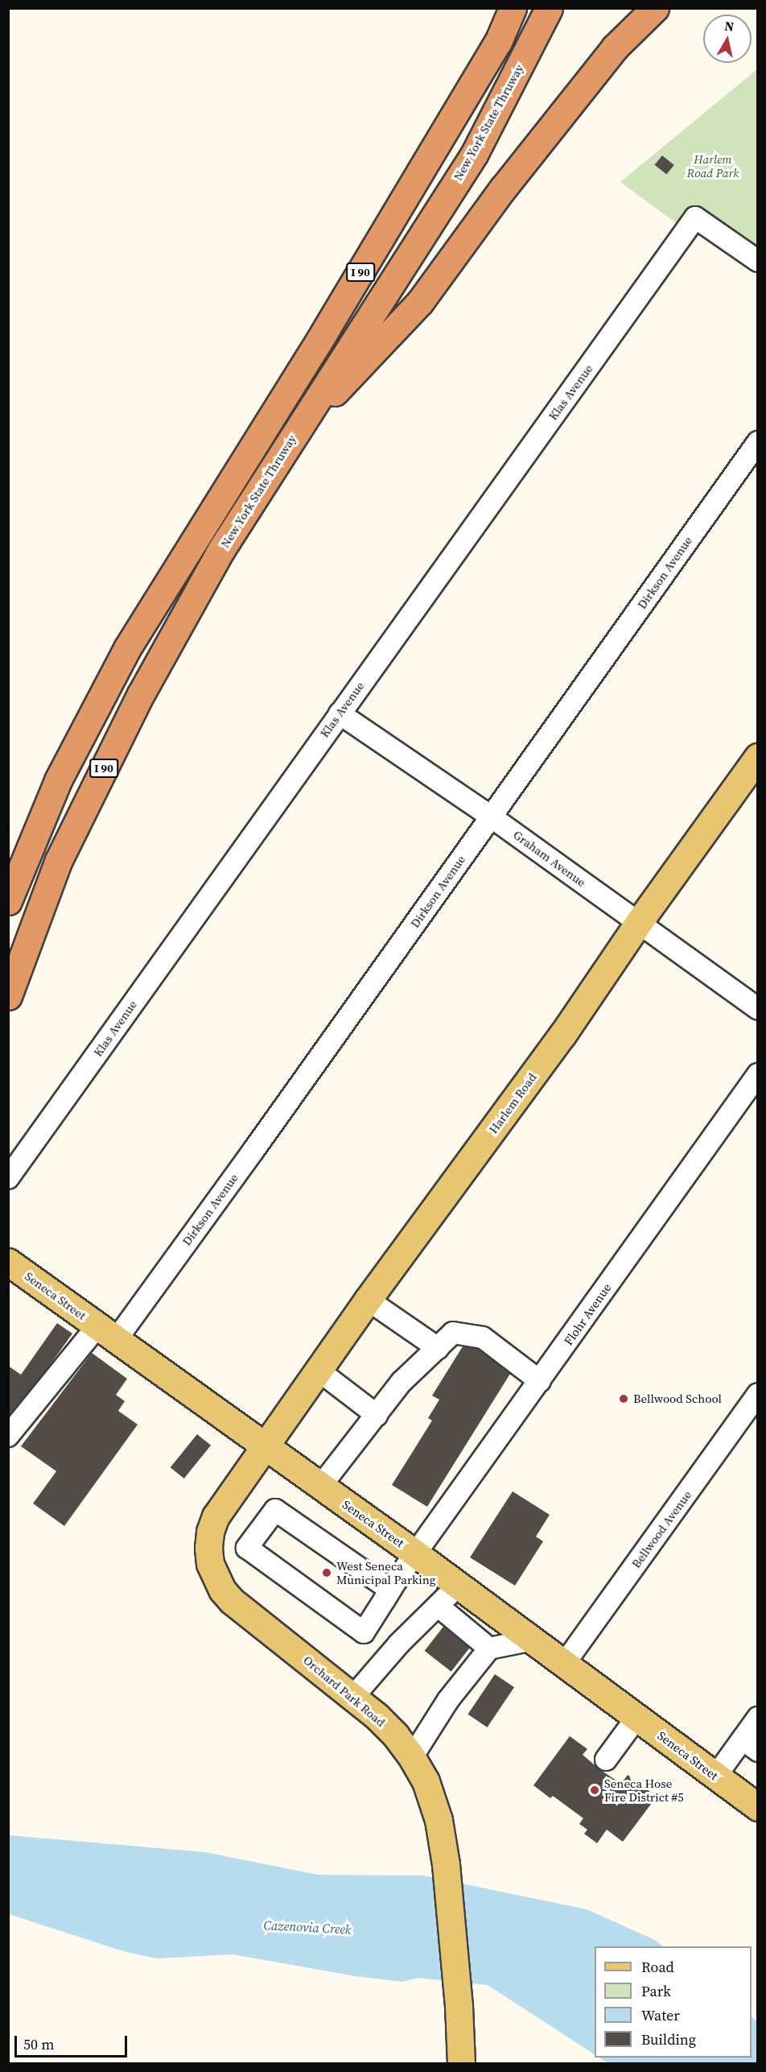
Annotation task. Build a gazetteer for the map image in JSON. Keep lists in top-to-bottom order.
{
  "streets": {
    "highway": ["New York State Thruway", "I 90"],
    "main road": ["Harlem Road", "Seneca Street", "Orchard Park Road"],
    "street": [
      "Klas Avenue",
      "Dirkson Avenue",
      "Graham Avenue",
      "Flohr Avenue",
      "Bellwood Avenue"
    ]
  },
  "crossings": [
    ["Klas Avenue", "Graham Avenue"],
    ["Dirkson Avenue", "Graham Avenue"],
    ["Dirkson Avenue", "Seneca Street"],
    ["Graham Avenue", "Harlem Road"],
    ["Harlem Road", "Seneca Street"],
    ["Harlem Road", "Orchard Park Road"],
    ["Seneca Street", "Flohr Avenue"],
    ["Seneca Street", "Bellwood Avenue"],
    ["Seneca Street", "Orchard Park Road"]
  ],
  "water": ["Cazenovia Creek"],
  "parks": ["Harlem Road Park"],
  "places": ["Bellwood School", "West Seneca Municipal Parking", "Seneca Hose Fire District #5"],
  "legend": [
    "Road",
    "Park",
    "Water",
    "Building"
  ],
  "scale_bar": "50 m",
  "north": "top"
}
